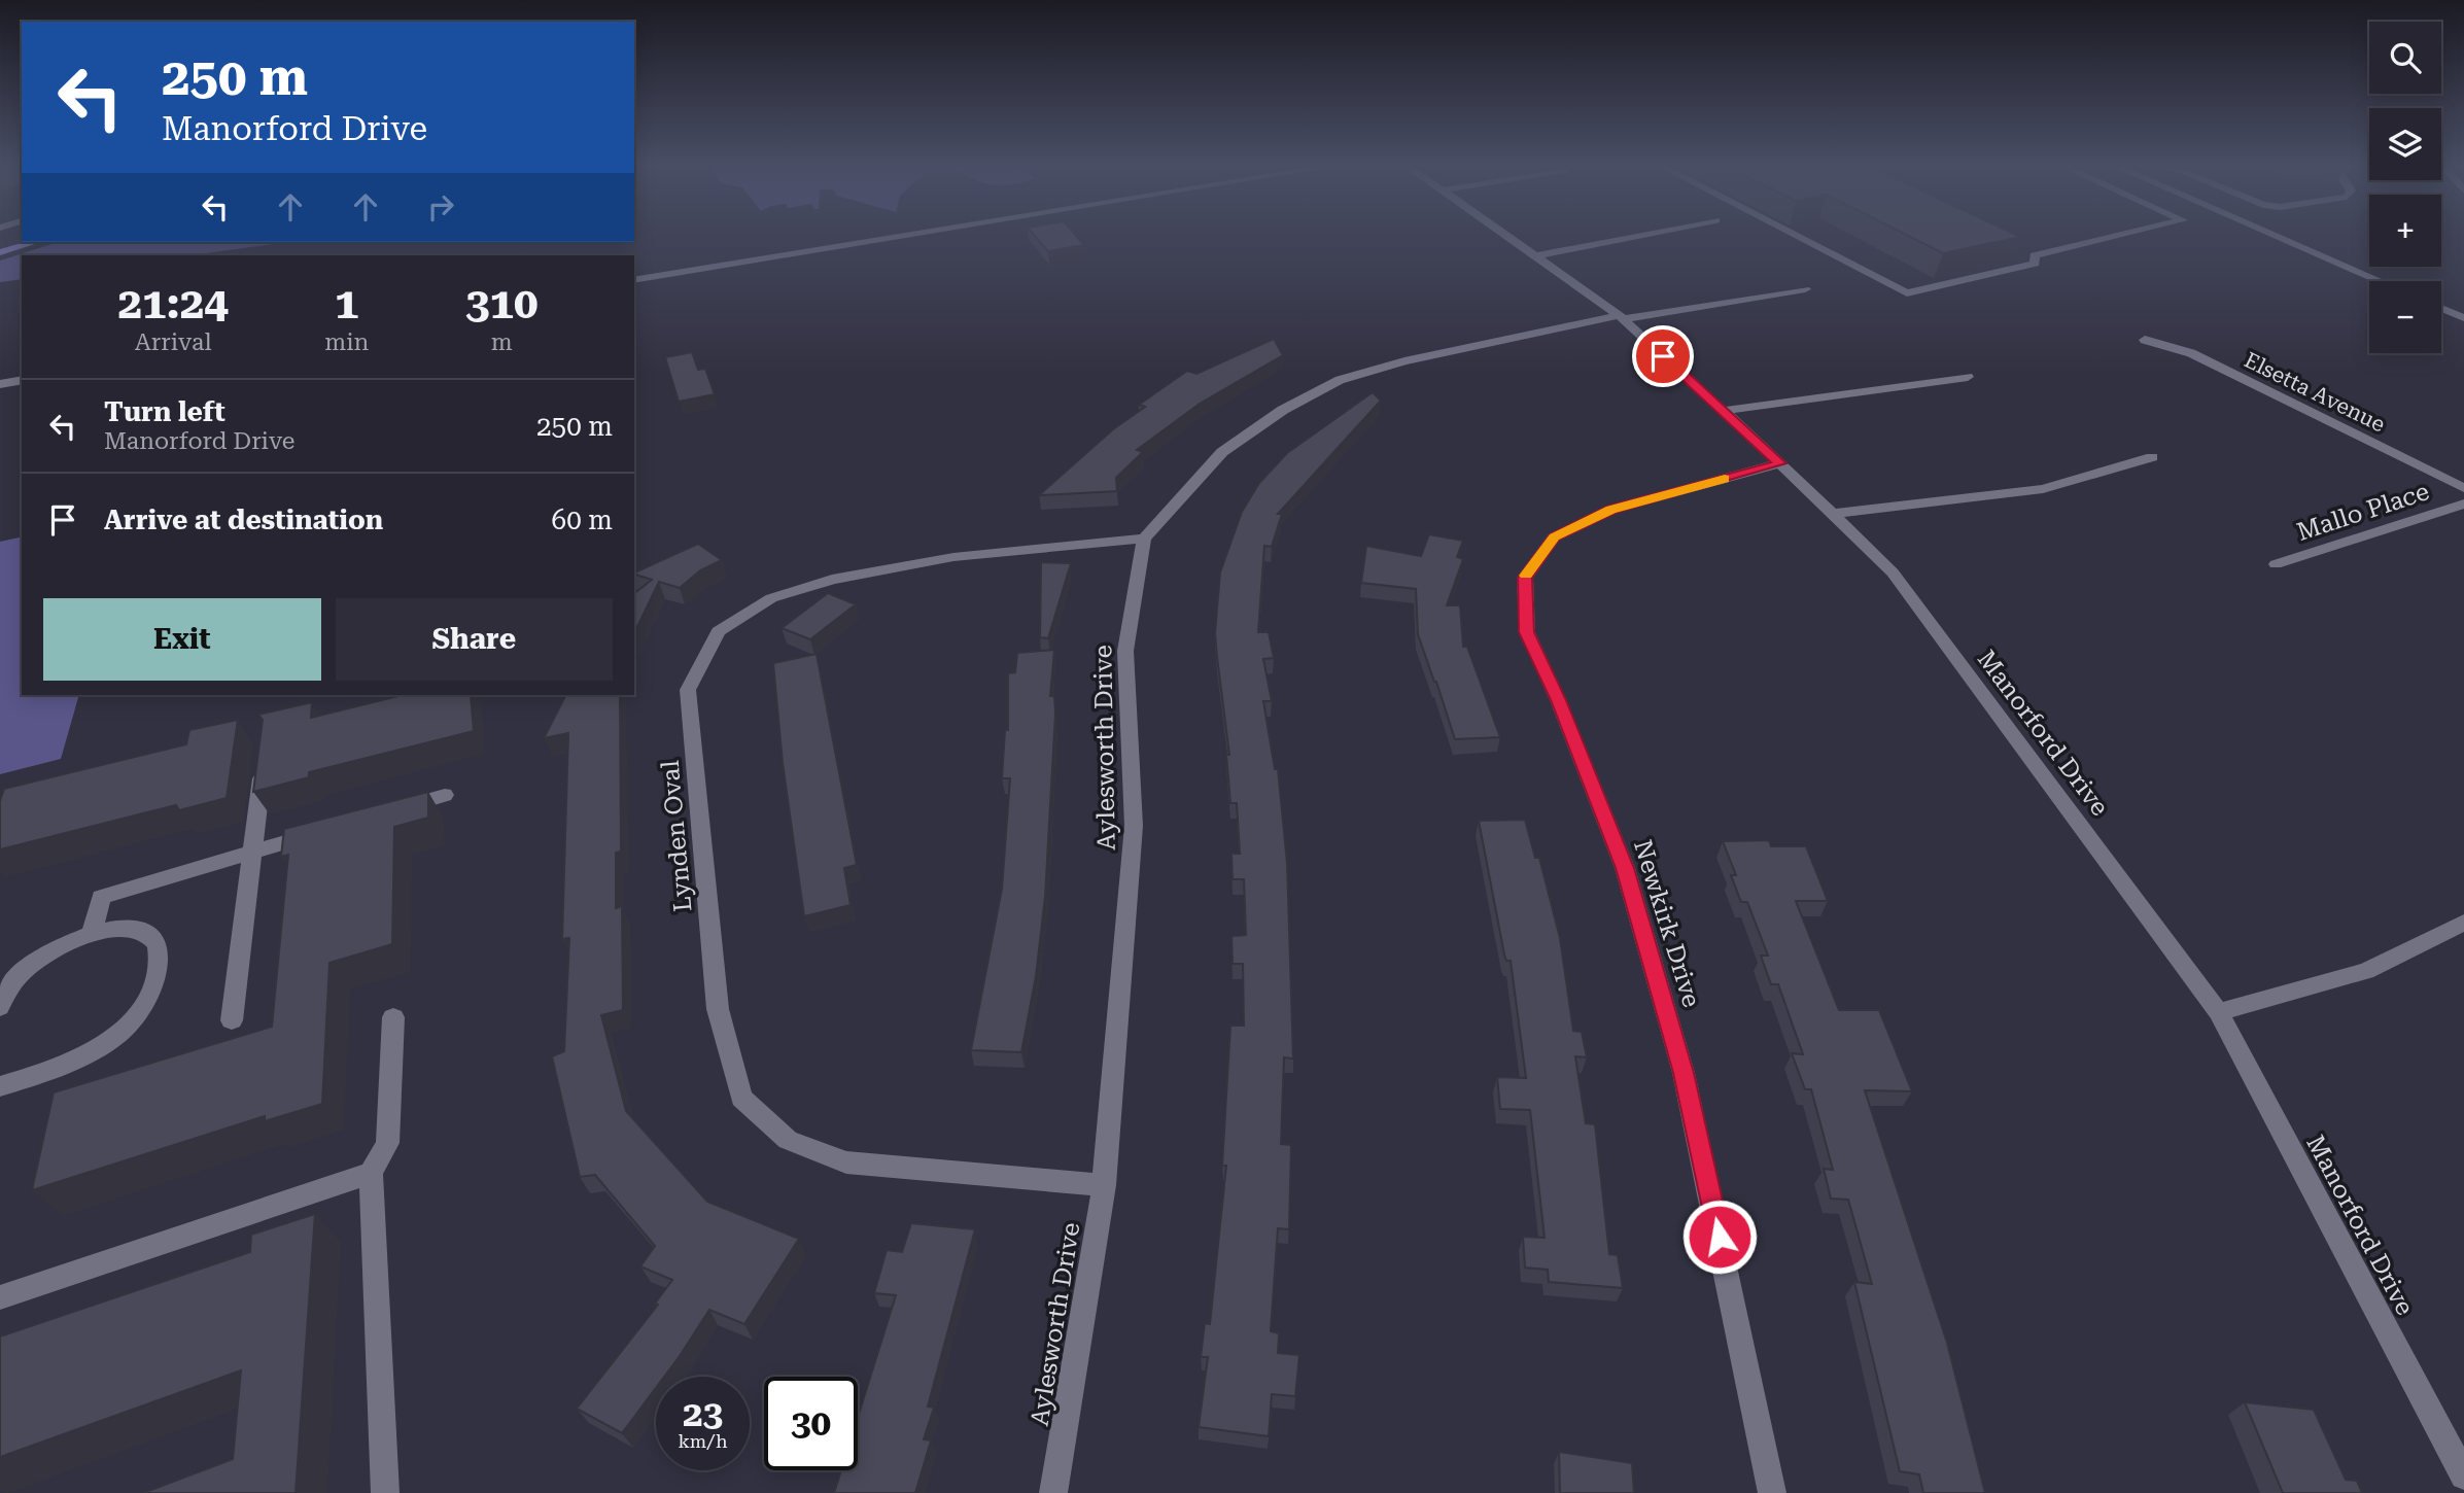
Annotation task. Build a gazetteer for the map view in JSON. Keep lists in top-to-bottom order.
{
  "streets": {
    "street": [
      "Elsetta Avenue",
      "Mallo Place",
      "Manorford Drive",
      "Aylesworth Drive",
      "Lynden Oval",
      "Newkirk Drive"
    ]
  },
  "crossings": [
    ["Manorford Drive", "Newkirk Drive"],
    ["Aylesworth Drive", "Lynden Oval"]
  ],
  "page": {
    "map_buttons": ["+", "−"],
    "turn": ["250 m", "Manorford Drive"],
    "eta": [
      "21:24",
      "Arrival",
      "1",
      "min",
      "310",
      "m"
    ],
    "list": [
      {
        "name": "Turn left",
        "note": "Manorford Drive",
        "value": "250 m"
      },
      {
        "name": "Arrive at destination",
        "value": "60 m"
      }
    ],
    "buttons": ["Exit", "Share"],
    "speed": "23 km/h",
    "limit": "30"
  }
}
